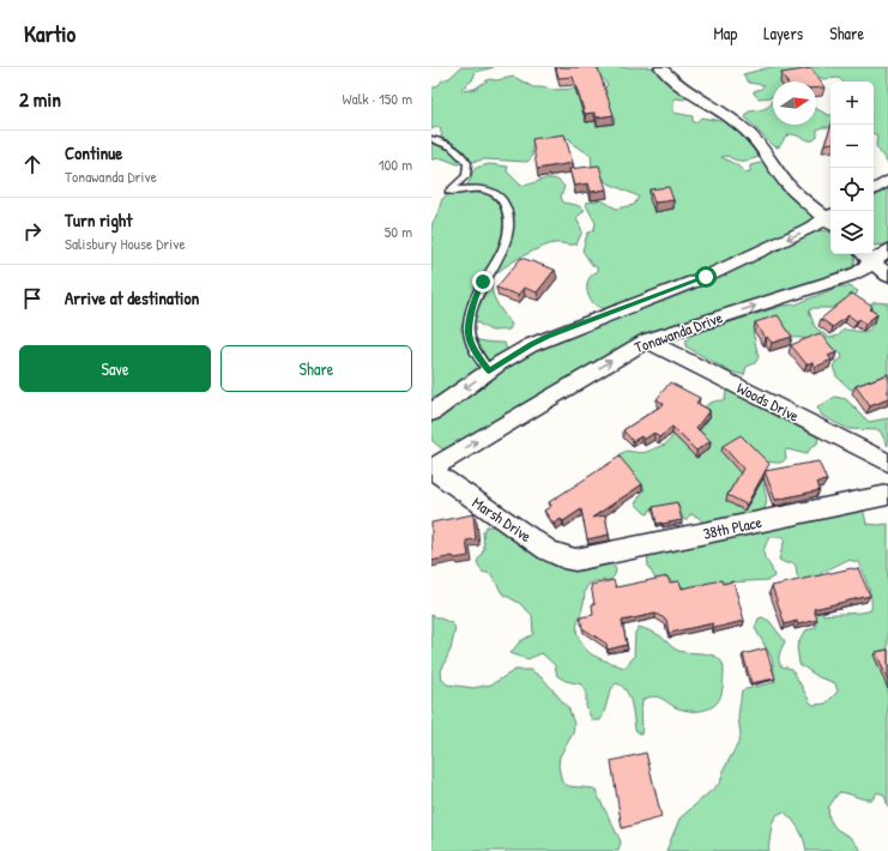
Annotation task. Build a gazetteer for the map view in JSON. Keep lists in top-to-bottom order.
{
  "streets": {
    "street": [
      "Tonawanda Drive",
      "Woods Drive",
      "Marsh Drive",
      "38th Place"
    ]
  },
  "crossings": [
    ["Tonawanda Drive", "Woods Drive"],
    ["Tonawanda Drive", "Marsh Drive"],
    ["Marsh Drive", "38th Place"]
  ],
  "north": "right",
  "page": {
    "header": "Kartio",
    "nav": ["Map", "Layers", "Share"],
    "heading": ["2 min", "Walk · 150 m"],
    "map_buttons": ["+", "−"],
    "list": [
      ["Continue", "Tonawanda Drive", "100 m"],
      ["Turn right", "Salisbury House Drive", "50 m"],
      "Arrive at destination"
    ],
    "buttons": ["Save", "Share"]
  }
}
